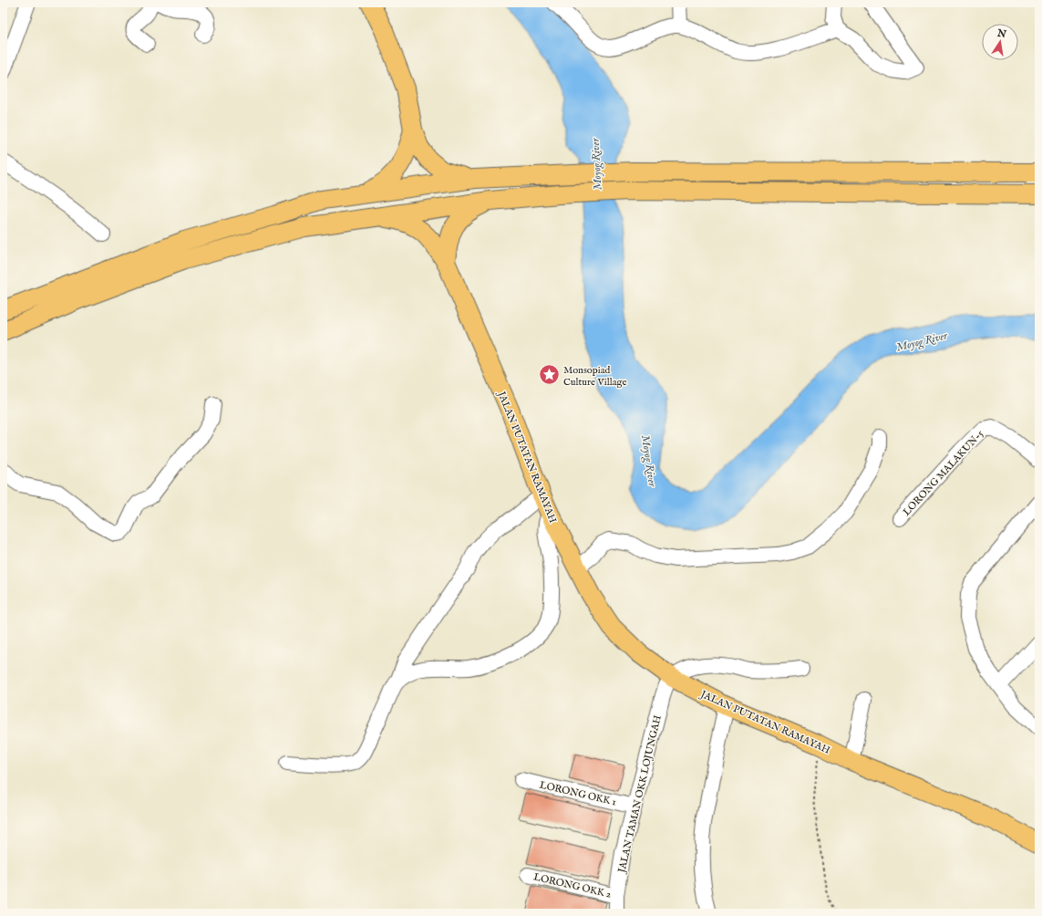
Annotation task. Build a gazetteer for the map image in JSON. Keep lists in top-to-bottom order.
{
  "streets": {
    "main road": ["JALAN PUTATAN RAMAYAH"],
    "street": [
      "LORONG MALAKUN-5",
      "LORONG OKK 1",
      "JALAN TAMAN OKK LOJUNGAH",
      "LORONG OKK 2"
    ]
  },
  "crossings": [
    ["JALAN PUTATAN RAMAYAH", "JALAN TAMAN OKK LOJUNGAH"],
    ["LORONG OKK 1", "JALAN TAMAN OKK LOJUNGAH"],
    ["JALAN TAMAN OKK LOJUNGAH", "LORONG OKK 2"]
  ],
  "water": ["Moyog River"],
  "places": {
    "place": ["Monsopiad Culture Village"]
  },
  "north": "top"
}
